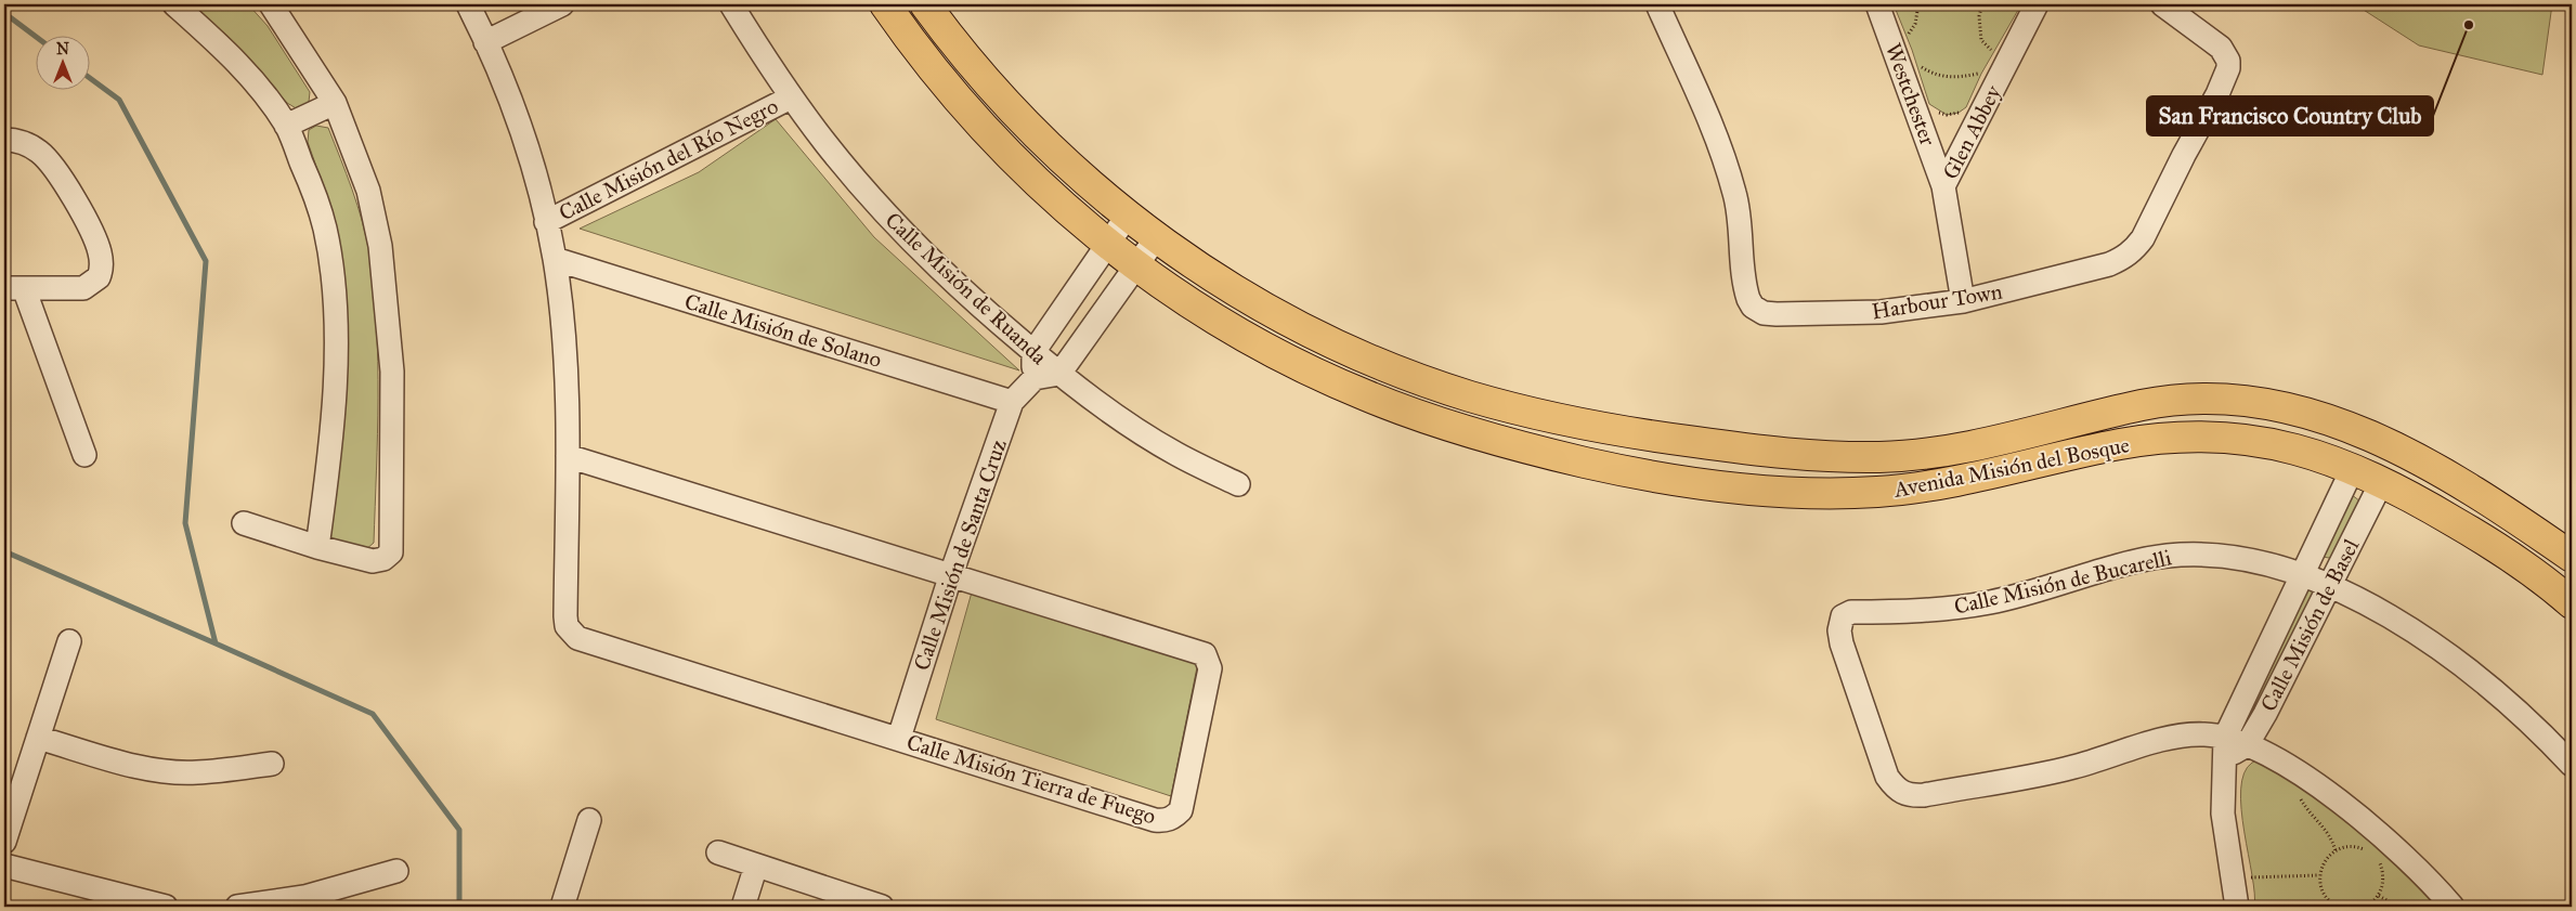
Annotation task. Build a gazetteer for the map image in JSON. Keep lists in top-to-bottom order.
{
  "streets": {
    "main road": ["Avenida Misión del Bosque"],
    "street": [
      "Westchester",
      "Glen Abbey",
      "Calle Misión del Río Negro",
      "Calle Misión de Ruanda",
      "Harbour Town",
      "Calle Misión de Solano",
      "Calle Misión de Santa Cruz",
      "Calle Misión de Bucarelli",
      "Calle Misión de Basel",
      "Calle Misión Tierra de Fuego"
    ]
  },
  "crossings": [
    ["Westchester", "Glen Abbey"],
    ["Glen Abbey", "Harbour Town"],
    ["Calle Misión del Río Negro", "Calle Misión de Ruanda"],
    ["Calle Misión del Río Negro", "Calle Misión Tierra de Fuego"],
    ["Calle Misión de Solano", "Calle Misión de Santa Cruz"],
    ["Calle Misión de Solano", "Calle Misión Tierra de Fuego"],
    ["Avenida Misión del Bosque", "Calle Misión de Basel"],
    ["Calle Misión de Santa Cruz", "Calle Misión Tierra de Fuego"],
    ["Calle Misión de Bucarelli", "Calle Misión de Basel"]
  ],
  "places": ["San Francisco Country Club"],
  "north": "top"
}
